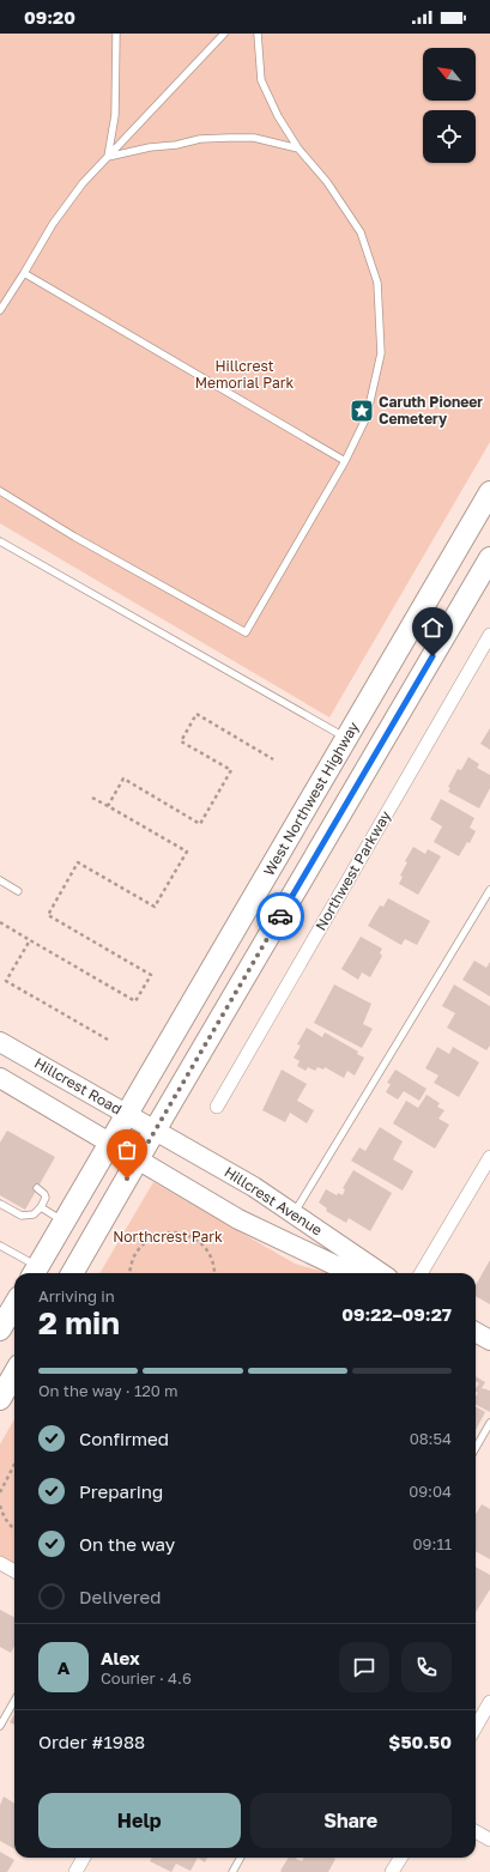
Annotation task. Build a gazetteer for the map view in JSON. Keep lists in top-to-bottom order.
{
  "streets": {
    "main road": ["West Northwest Highway"],
    "street": ["Northwest Parkway", "Hillcrest Road", "Hillcrest Avenue"]
  },
  "crossings": [
    ["West Northwest Highway", "Hillcrest Road"],
    ["Hillcrest Road", "Hillcrest Avenue"]
  ],
  "parks": ["Hillcrest Memorial Park", "Northcrest Park"],
  "places": {
    "place": ["Caruth Pioneer Cemetery"]
  },
  "north": "top left",
  "page": {
    "status": "09:20",
    "heading": ["2 min", "Arriving in", "09:22–09:27"],
    "panel": [
      "Alex",
      "Courier · 4.6",
      "Order #1988",
      "$50.50"
    ],
    "bar": "On the way · 120 m",
    "list": [
      ["Confirmed", "08:54"],
      ["Preparing", "09:04"],
      ["On the way", "09:11"],
      "Delivered"
    ],
    "round": "A",
    "buttons": ["Help", "Share"]
  }
}
